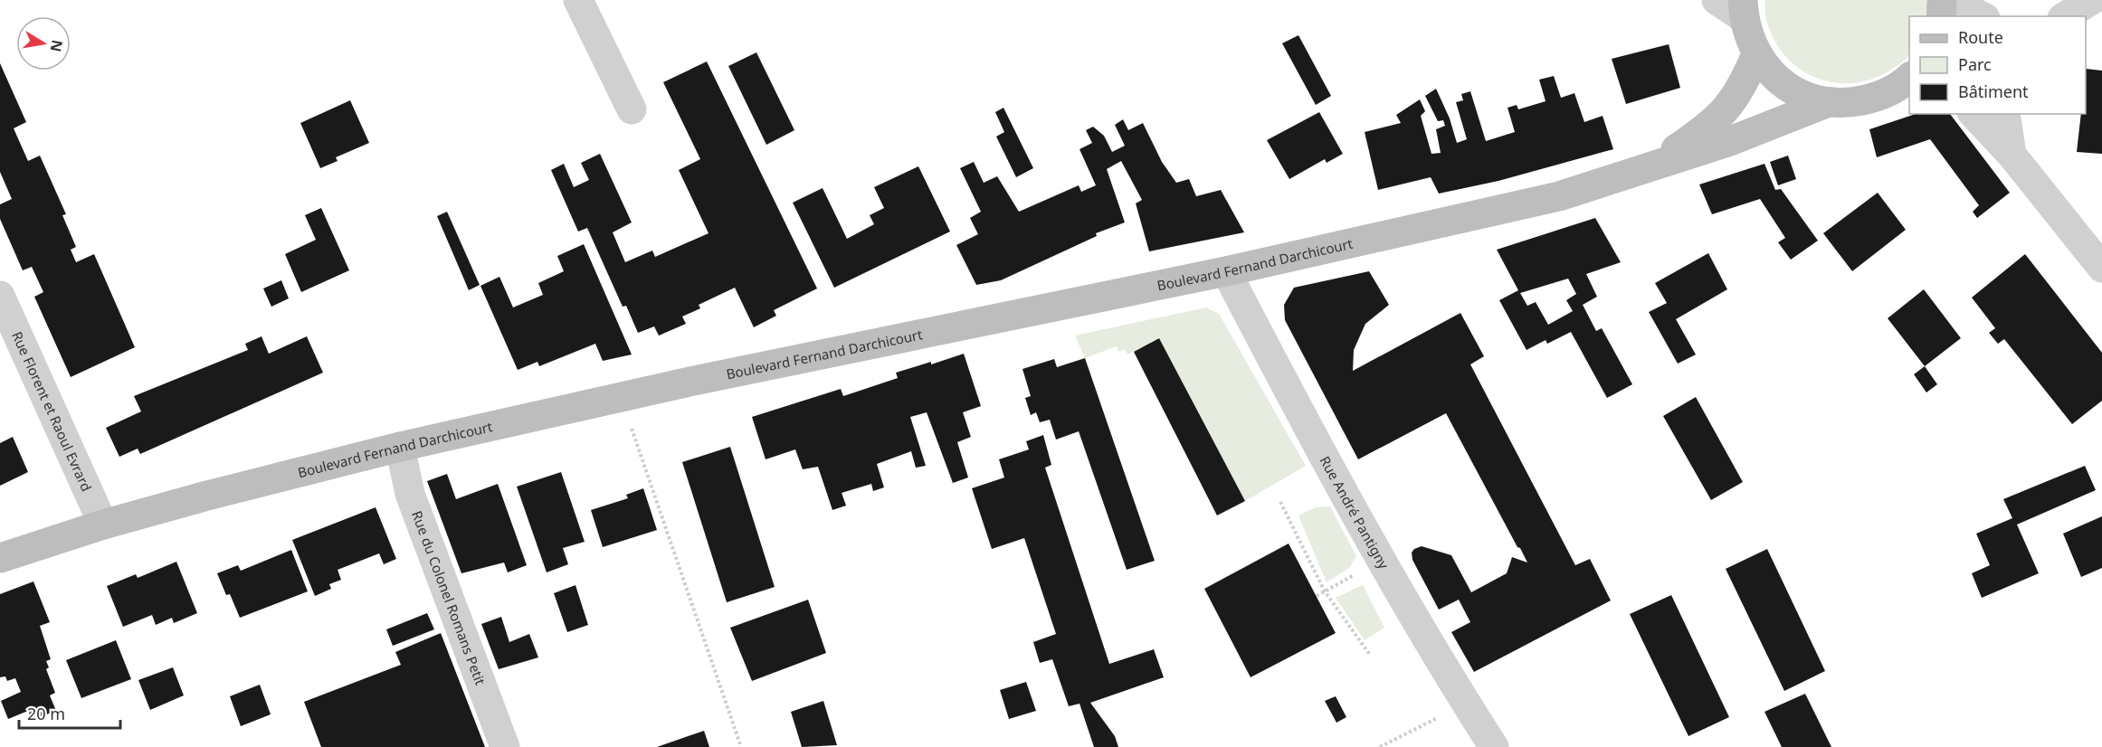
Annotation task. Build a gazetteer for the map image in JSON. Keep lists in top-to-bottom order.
{
  "streets": {
    "main road": ["Boulevard Fernand Darchicourt"],
    "street": ["Rue Florent et Raoul Evrard", "Rue André Pantigny", "Rue du Colonel Romans Petit"]
  },
  "crossings": [
    ["Boulevard Fernand Darchicourt", "Rue Florent et Raoul Evrard"],
    ["Boulevard Fernand Darchicourt", "Rue André Pantigny"],
    ["Boulevard Fernand Darchicourt", "Rue du Colonel Romans Petit"]
  ],
  "legend": ["Route", "Parc", "Bâtiment"],
  "scale_bar": "20 m",
  "north": "right"
}
